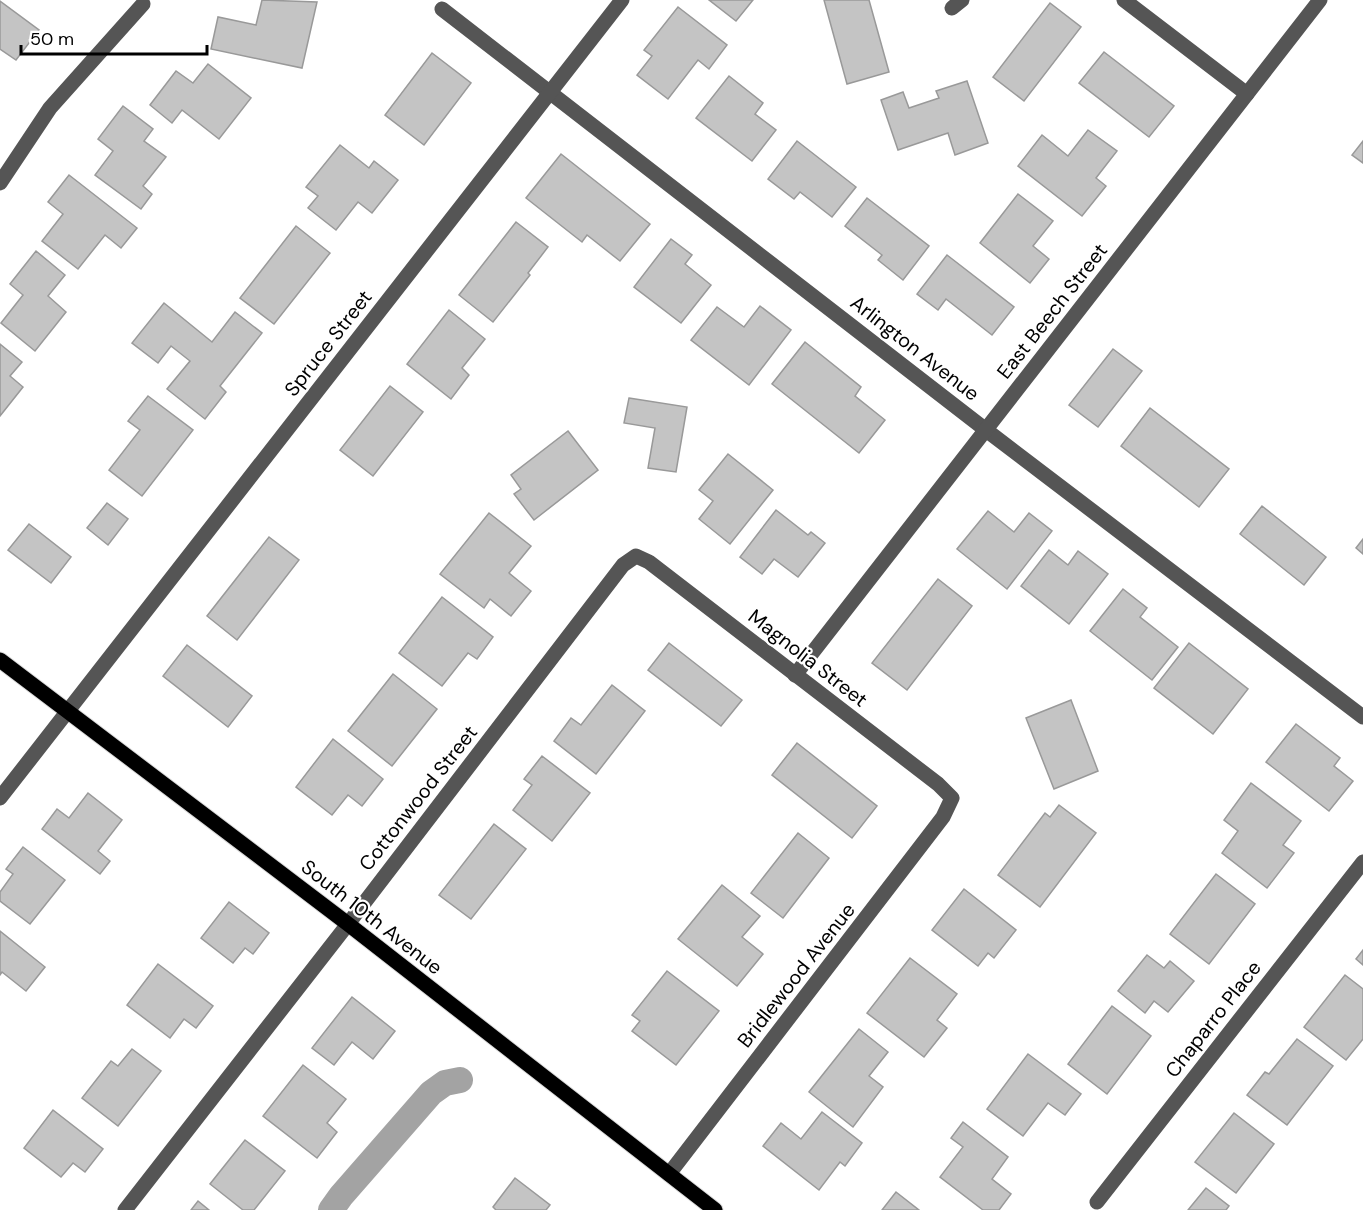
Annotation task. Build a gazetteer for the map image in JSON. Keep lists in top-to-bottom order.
{
  "streets": {
    "main road": ["South 10th Avenue"],
    "street": [
      "East Beech Street",
      "Spruce Street",
      "Arlington Avenue",
      "Magnolia Street",
      "Cottonwood Street",
      "Bridlewood Avenue",
      "Chaparro Place"
    ]
  },
  "crossings": [
    ["East Beech Street", "Arlington Avenue"],
    ["East Beech Street", "Magnolia Street"],
    ["Spruce Street", "Arlington Avenue"],
    ["Spruce Street", "South 10th Avenue"],
    ["Magnolia Street", "Cottonwood Street"],
    ["Magnolia Street", "Bridlewood Avenue"],
    ["Cottonwood Street", "South 10th Avenue"],
    ["South 10th Avenue", "Bridlewood Avenue"]
  ],
  "scale_bar": "50 m"
}
